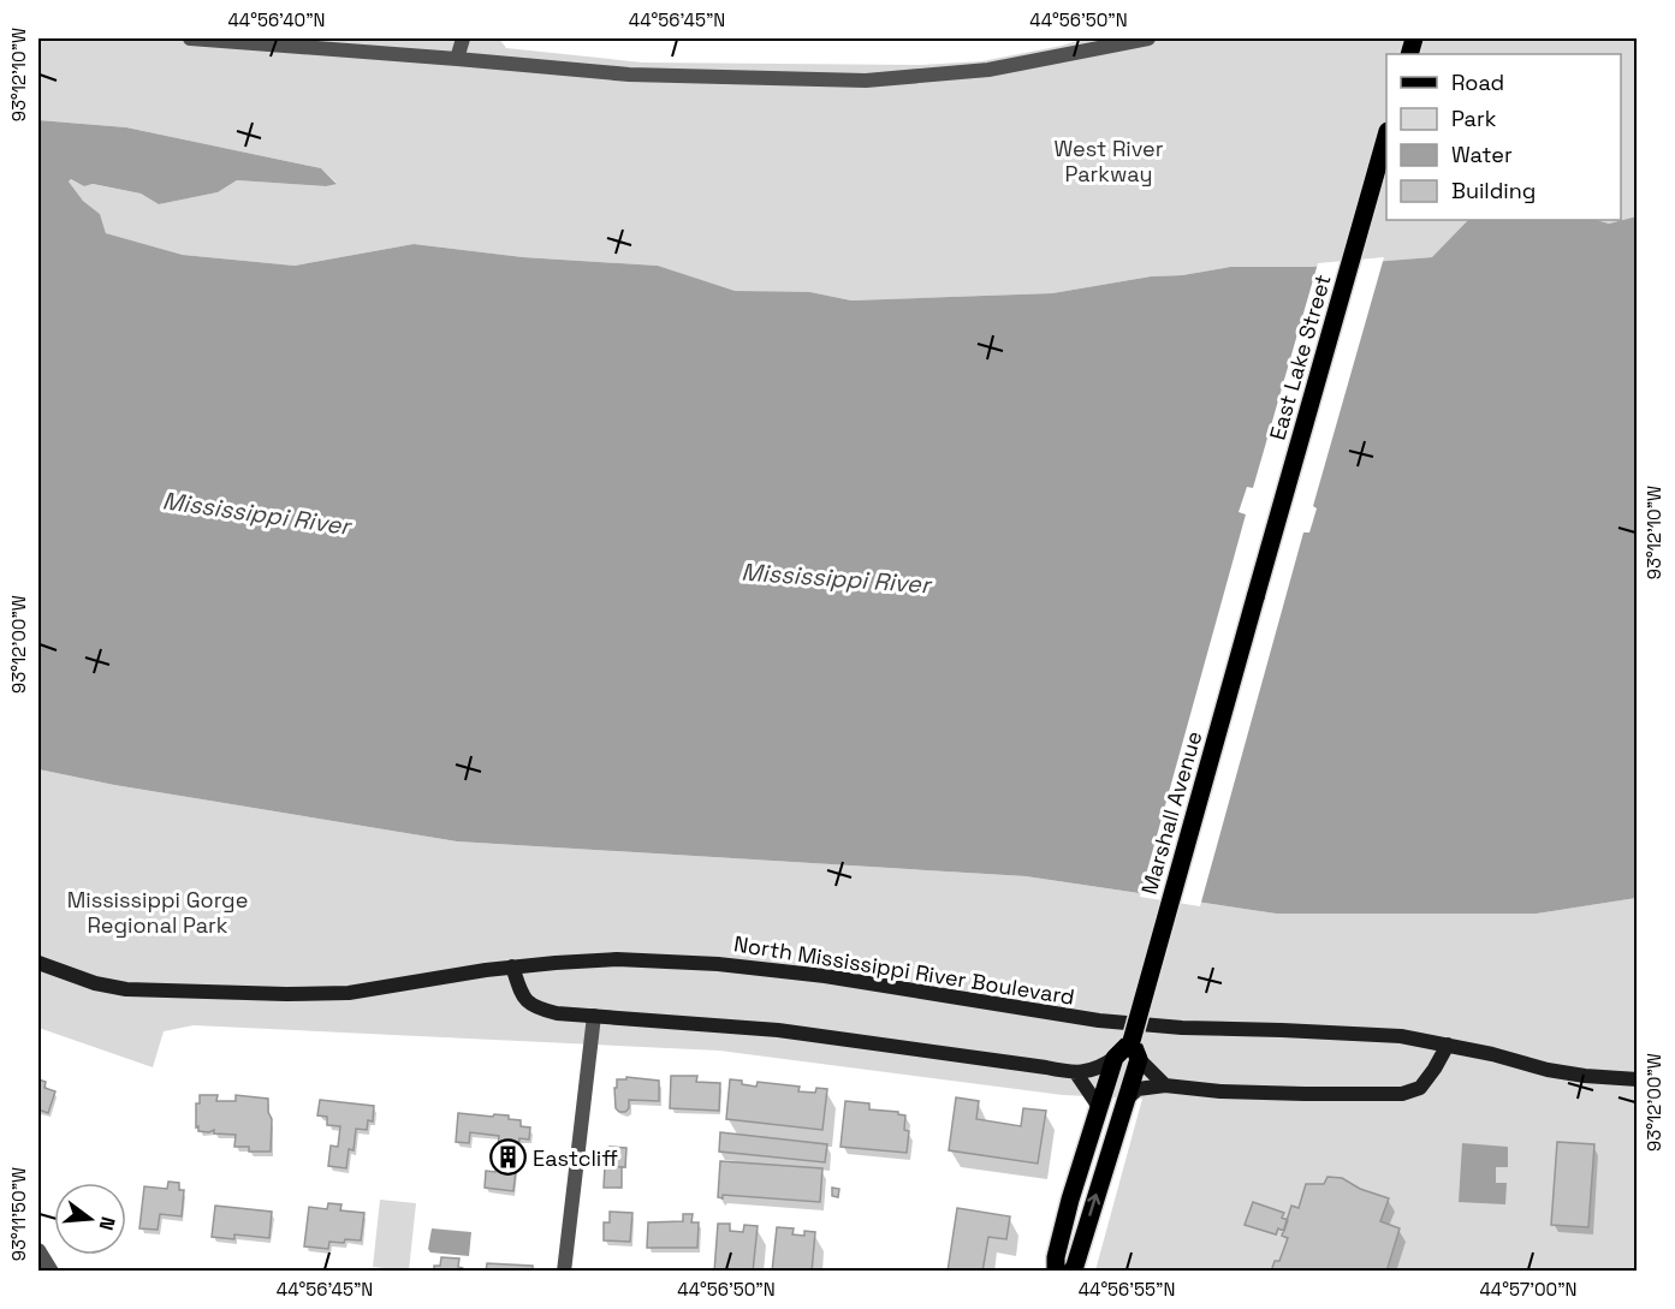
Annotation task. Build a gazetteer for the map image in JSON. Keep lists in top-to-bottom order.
{
  "streets": {
    "main road": ["East Lake Street", "Marshall Avenue"],
    "street": ["North Mississippi River Boulevard"]
  },
  "crossings": [
    ["East Lake Street", "Marshall Avenue"]
  ],
  "water": ["Mississippi River"],
  "parks": ["West River Parkway", "Mississippi Gorge Regional Park"],
  "places": {
    "building": ["Eastcliff"]
  },
  "legend": [
    "Road",
    "Park",
    "Water",
    "Building"
  ],
  "north": "right",
  "coordinates": [
    "44°56'40\"N",
    "44°56'45\"N",
    "44°56'50\"N",
    "93°12'10\"W",
    "93°12'00\"W",
    "93°11'50\"W",
    "44°56'55\"N",
    "44°57'00\"N"
  ]
}
